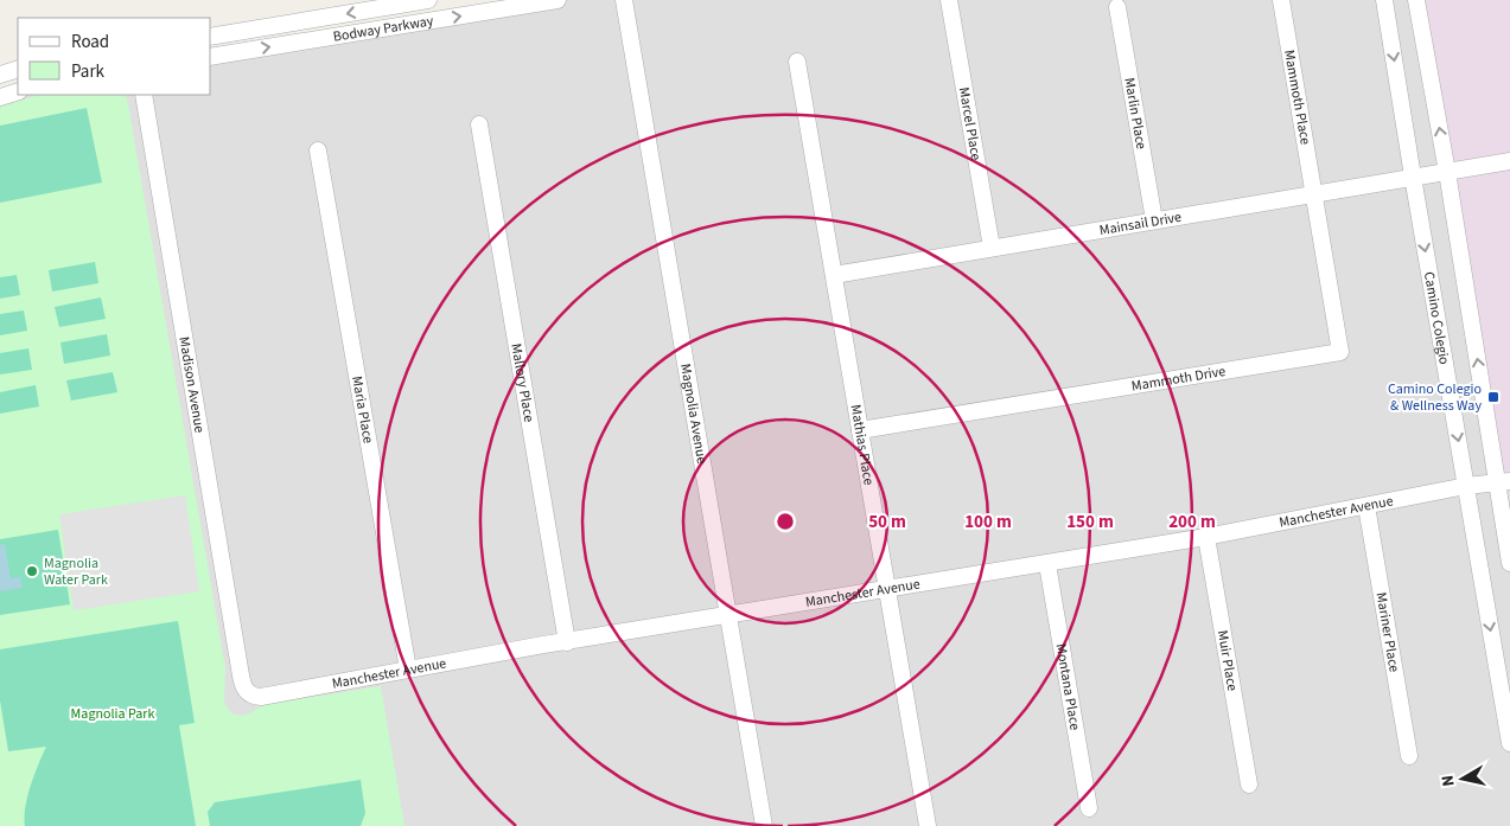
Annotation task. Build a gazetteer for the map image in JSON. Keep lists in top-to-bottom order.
{
  "streets": {
    "street": [
      "Bodway Parkway",
      "Mammoth Place",
      "Marlin Place",
      "Marcel Place",
      "Mainsail Drive",
      "Camino Colegio",
      "Mammoth Drive",
      "Mallory Place",
      "Madison Avenue",
      "Maria Place",
      "Magnolia Avenue",
      "Mathias Place",
      "Manchester Avenue",
      "Mariner Place",
      "Muir Place",
      "Montana Place"
    ]
  },
  "crossings": [
    ["Mammoth Place", "Mainsail Drive"],
    ["Mammoth Place", "Mammoth Drive"],
    ["Marlin Place", "Mainsail Drive"],
    ["Marcel Place", "Mainsail Drive"],
    ["Mainsail Drive", "Camino Colegio"],
    ["Mainsail Drive", "Mammoth Drive"],
    ["Mainsail Drive", "Mathias Place"],
    ["Camino Colegio", "Manchester Avenue"],
    ["Mammoth Drive", "Mathias Place"],
    ["Mallory Place", "Manchester Avenue"],
    ["Madison Avenue", "Manchester Avenue"],
    ["Maria Place", "Manchester Avenue"],
    ["Magnolia Avenue", "Manchester Avenue"],
    ["Mathias Place", "Manchester Avenue"],
    ["Manchester Avenue", "Mariner Place"],
    ["Manchester Avenue", "Muir Place"],
    ["Manchester Avenue", "Montana Place"]
  ],
  "parks": ["Magnolia Park"],
  "places": {
    "transit": ["Camino Colegio & Wellness Way"],
    "other": ["Magnolia Water Park"]
  },
  "legend": ["Road", "Park"],
  "north": "left",
  "rings": [
    "50 m",
    "100 m",
    "150 m",
    "200 m"
  ]
}
